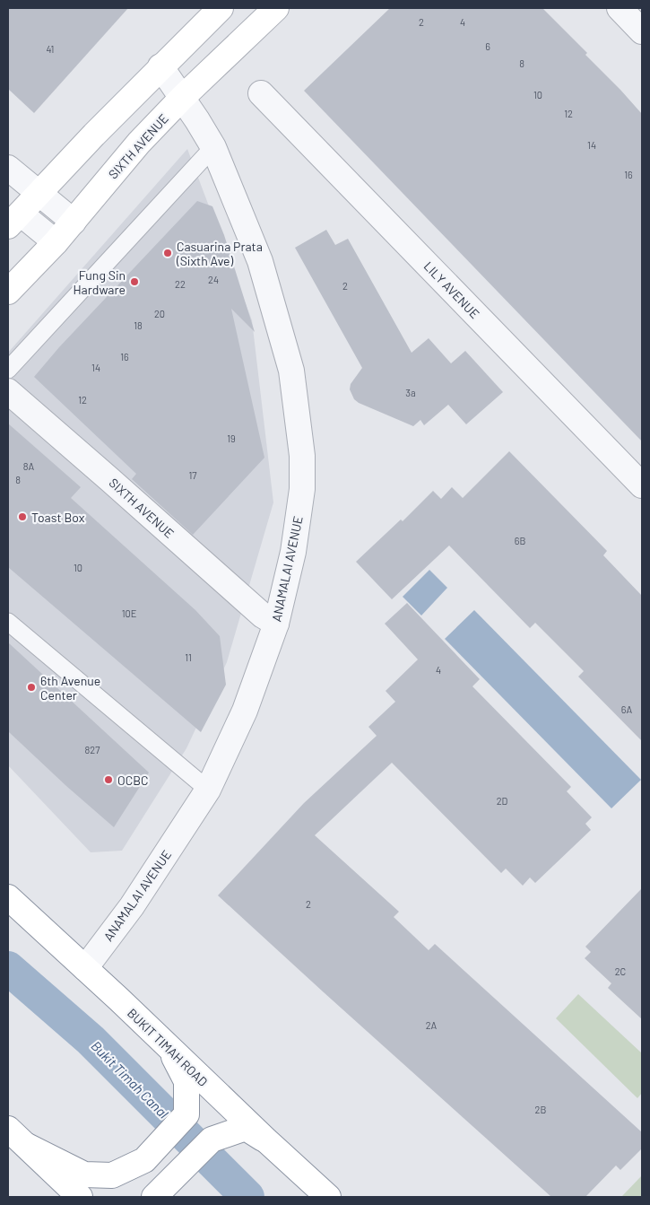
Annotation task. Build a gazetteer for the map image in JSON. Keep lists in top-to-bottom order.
{
  "streets": {
    "main road": ["SIXTH AVENUE", "BUKIT TIMAH ROAD"],
    "street": ["LILY AVENUE", "ANAMALAI AVENUE"]
  },
  "crossings": [
    ["SIXTH AVENUE", "ANAMALAI AVENUE"],
    ["ANAMALAI AVENUE", "BUKIT TIMAH ROAD"]
  ],
  "water": ["Bukit Timah Canal"],
  "places": [
    "Casuarina Prata (Sixth Ave)",
    "Fung Sin Hardware",
    "Toast Box",
    "6th Avenue Center",
    "OCBC"
  ],
  "house_numbers": [
    "2",
    "4",
    "6",
    "41",
    "8",
    "10",
    "12",
    "14",
    "16",
    "24",
    "22",
    "2",
    "20",
    "18",
    "16",
    "14",
    "3a",
    "12",
    "19",
    "8A",
    "17",
    "8",
    "6B",
    "10",
    "10E",
    "11",
    "4",
    "6A",
    "827",
    "2D",
    "2",
    "2C",
    "2A",
    "2B"
  ]
}
